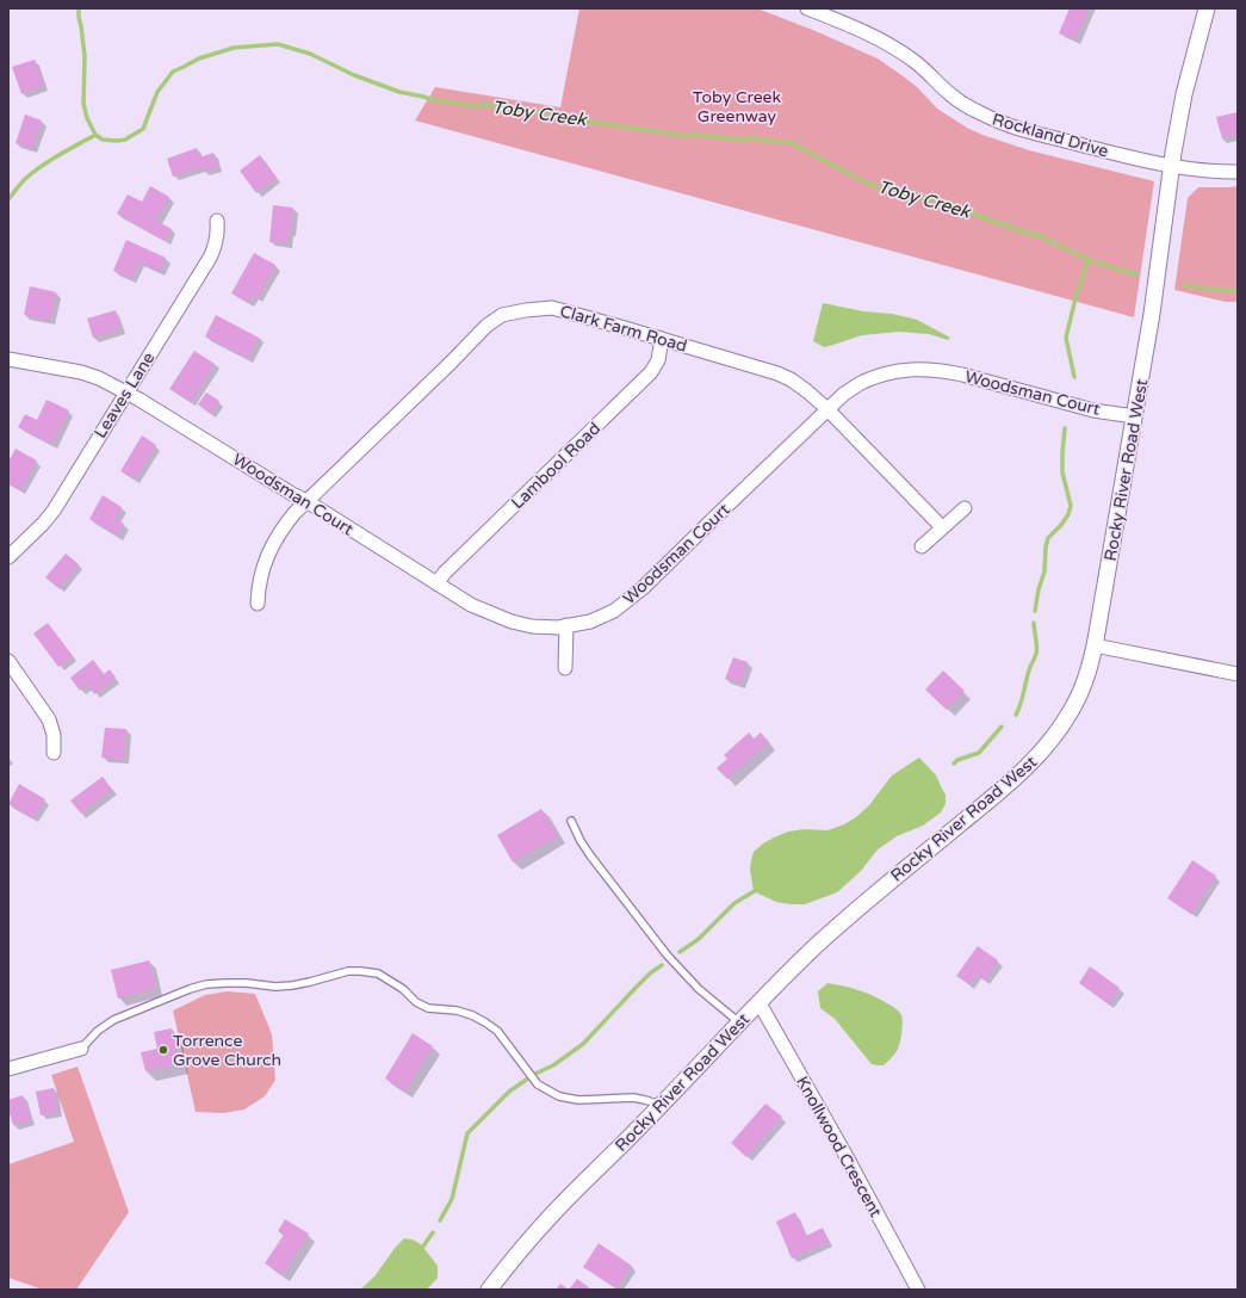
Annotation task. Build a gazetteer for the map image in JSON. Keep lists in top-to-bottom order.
{
  "streets": {
    "street": [
      "Rockland Drive",
      "Clark Farm Road",
      "Woodsman Court",
      "Leaves Lane",
      "Lambool Road",
      "Rocky River Road West",
      "Knollwood Crescent"
    ]
  },
  "crossings": [
    ["Rockland Drive", "Rocky River Road West"],
    ["Clark Farm Road", "Woodsman Court"],
    ["Clark Farm Road", "Lambool Road"],
    ["Woodsman Court", "Leaves Lane"],
    ["Woodsman Court", "Lambool Road"],
    ["Woodsman Court", "Rocky River Road West"],
    ["Rocky River Road West", "Knollwood Crescent"]
  ],
  "water": ["Toby Creek"],
  "parks": ["Toby Creek Greenway"],
  "places": ["Torrence Grove Church"]
}
